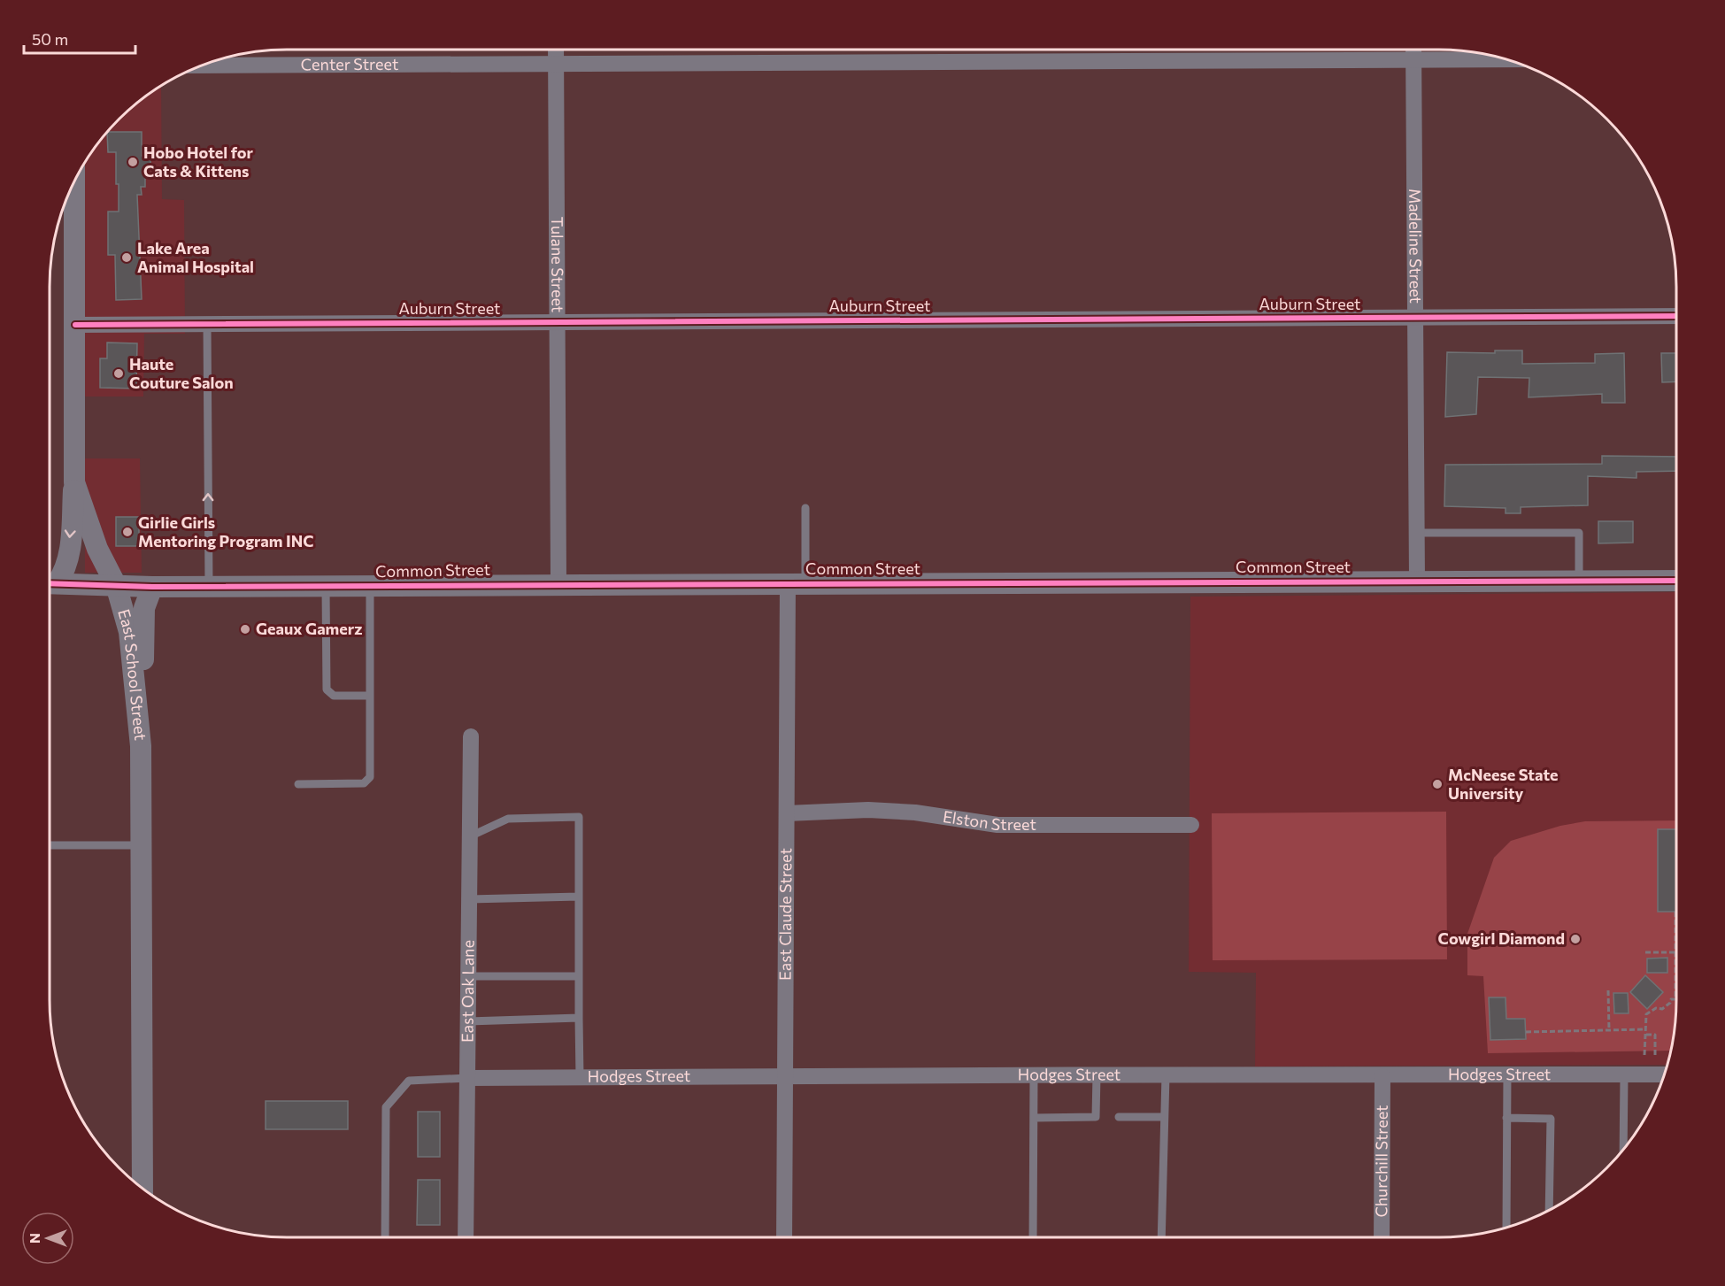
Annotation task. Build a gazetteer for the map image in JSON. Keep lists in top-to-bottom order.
{
  "streets": {
    "street": [
      "Center Street",
      "Madeline Street",
      "Tulane Street",
      "Auburn Street",
      "Common Street",
      "East School Street",
      "Elston Street",
      "East Claude Street",
      "East Oak Lane",
      "Hodges Street",
      "Churchill Street"
    ]
  },
  "crossings": [
    ["Center Street", "Madeline Street"],
    ["Center Street", "Tulane Street"],
    ["Madeline Street", "Auburn Street"],
    ["Madeline Street", "Common Street"],
    ["Tulane Street", "Auburn Street"],
    ["Tulane Street", "Common Street"],
    ["Auburn Street", "East School Street"],
    ["Common Street", "East School Street"],
    ["Common Street", "East Claude Street"],
    ["Elston Street", "East Claude Street"],
    ["East Claude Street", "Hodges Street"],
    ["East Oak Lane", "Hodges Street"],
    ["Hodges Street", "Churchill Street"]
  ],
  "places": [
    "Hobo Hotel for Cats & Kittens",
    "Lake Area Animal Hospital",
    "Haute Couture Salon",
    "Girlie Girls Mentoring Program INC",
    "Geaux Gamerz",
    "McNeese State University",
    "Cowgirl Diamond"
  ],
  "scale_bar": "50 m",
  "north": "left"
}
